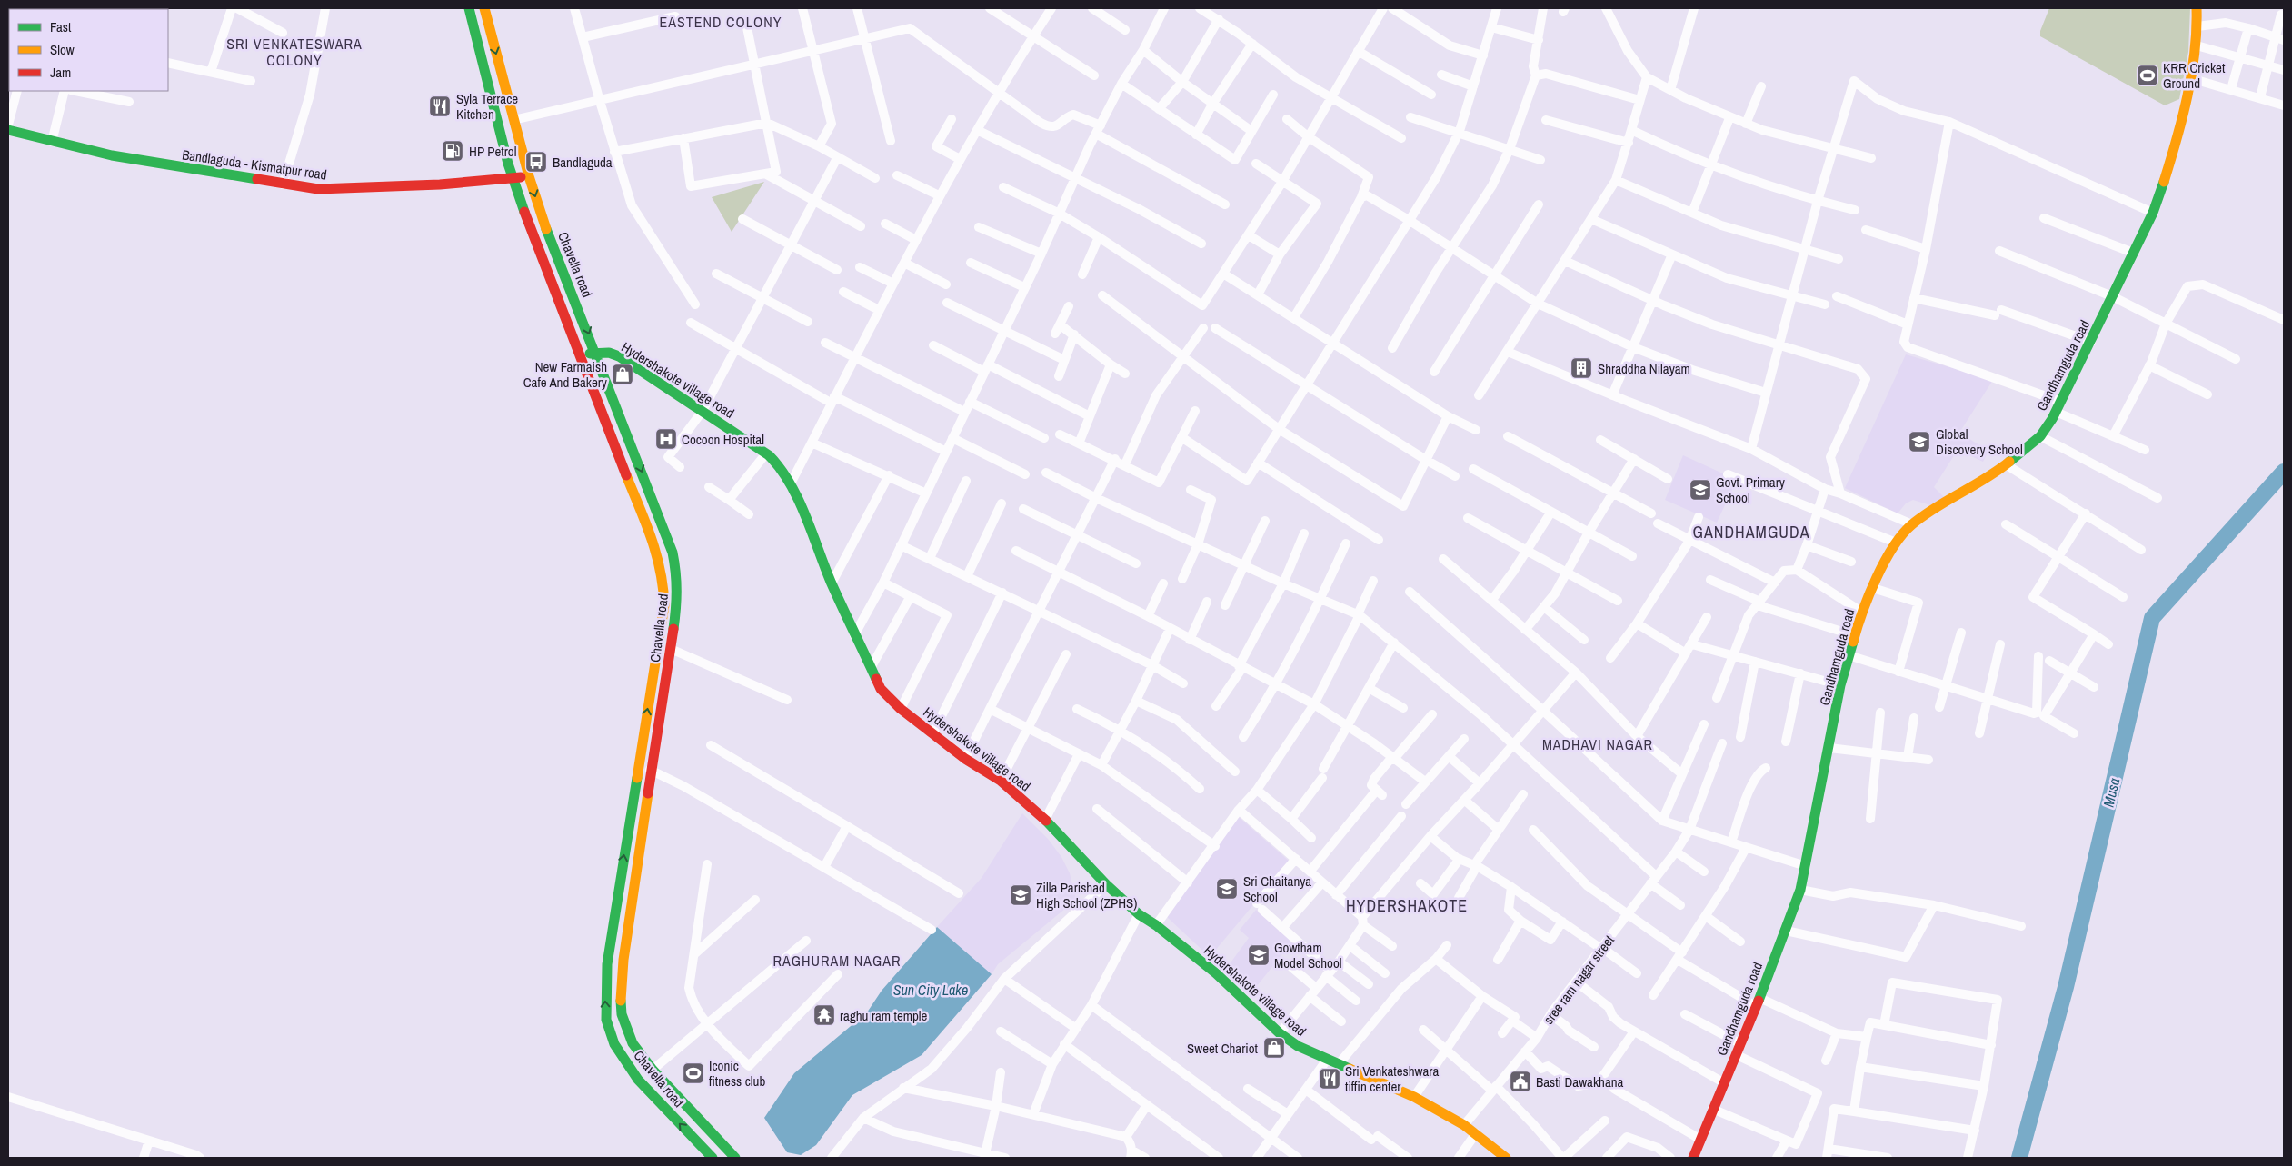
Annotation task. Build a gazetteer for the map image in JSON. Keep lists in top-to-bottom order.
{
  "streets": {
    "main road": [
      "Bandlaguda - Kismatpur road",
      "Chavella road",
      "Gandhamguda road",
      "Hydershakote village road"
    ],
    "street": ["sree ram nagar street"]
  },
  "crossings": [
    ["Bandlaguda - Kismatpur road", "Chavella road"],
    ["Chavella road", "Hydershakote village road"],
    ["Hydershakote village road", "sree ram nagar street"]
  ],
  "districts": [
    "EASTEND COLONY",
    "SRI VENKATESWARA COLONY",
    "GANDHAMGUDA",
    "MADHAVI NAGAR",
    "HYDERSHAKOTE",
    "RAGHURAM NAGAR"
  ],
  "water": ["Musa", "Sun City Lake"],
  "places": {
    "sports": ["KRR Cricket Ground", "Iconic fitness club"],
    "restaurant": ["Syla Terrace Kitchen", "Sri Venkateshwara tiffin center"],
    "fuel station": ["HP Petrol"],
    "bus stop": ["Bandlaguda"],
    "building": ["Shraddha Nilayam"],
    "shop": ["New Farmaish Cafe And Bakery", "Sweet Chariot"],
    "hospital": ["Cocoon Hospital"],
    "school or university": [
      "Global Discovery School",
      "Govt. Primary School",
      "Sri Chaitanya School",
      "Zilla Parishad High School (ZPHS)",
      "Gowtham Model School"
    ],
    "temple": ["raghu ram temple"],
    "public building": ["Basti Dawakhana"]
  },
  "legend": ["Fast", "Slow", "Jam"]
}
